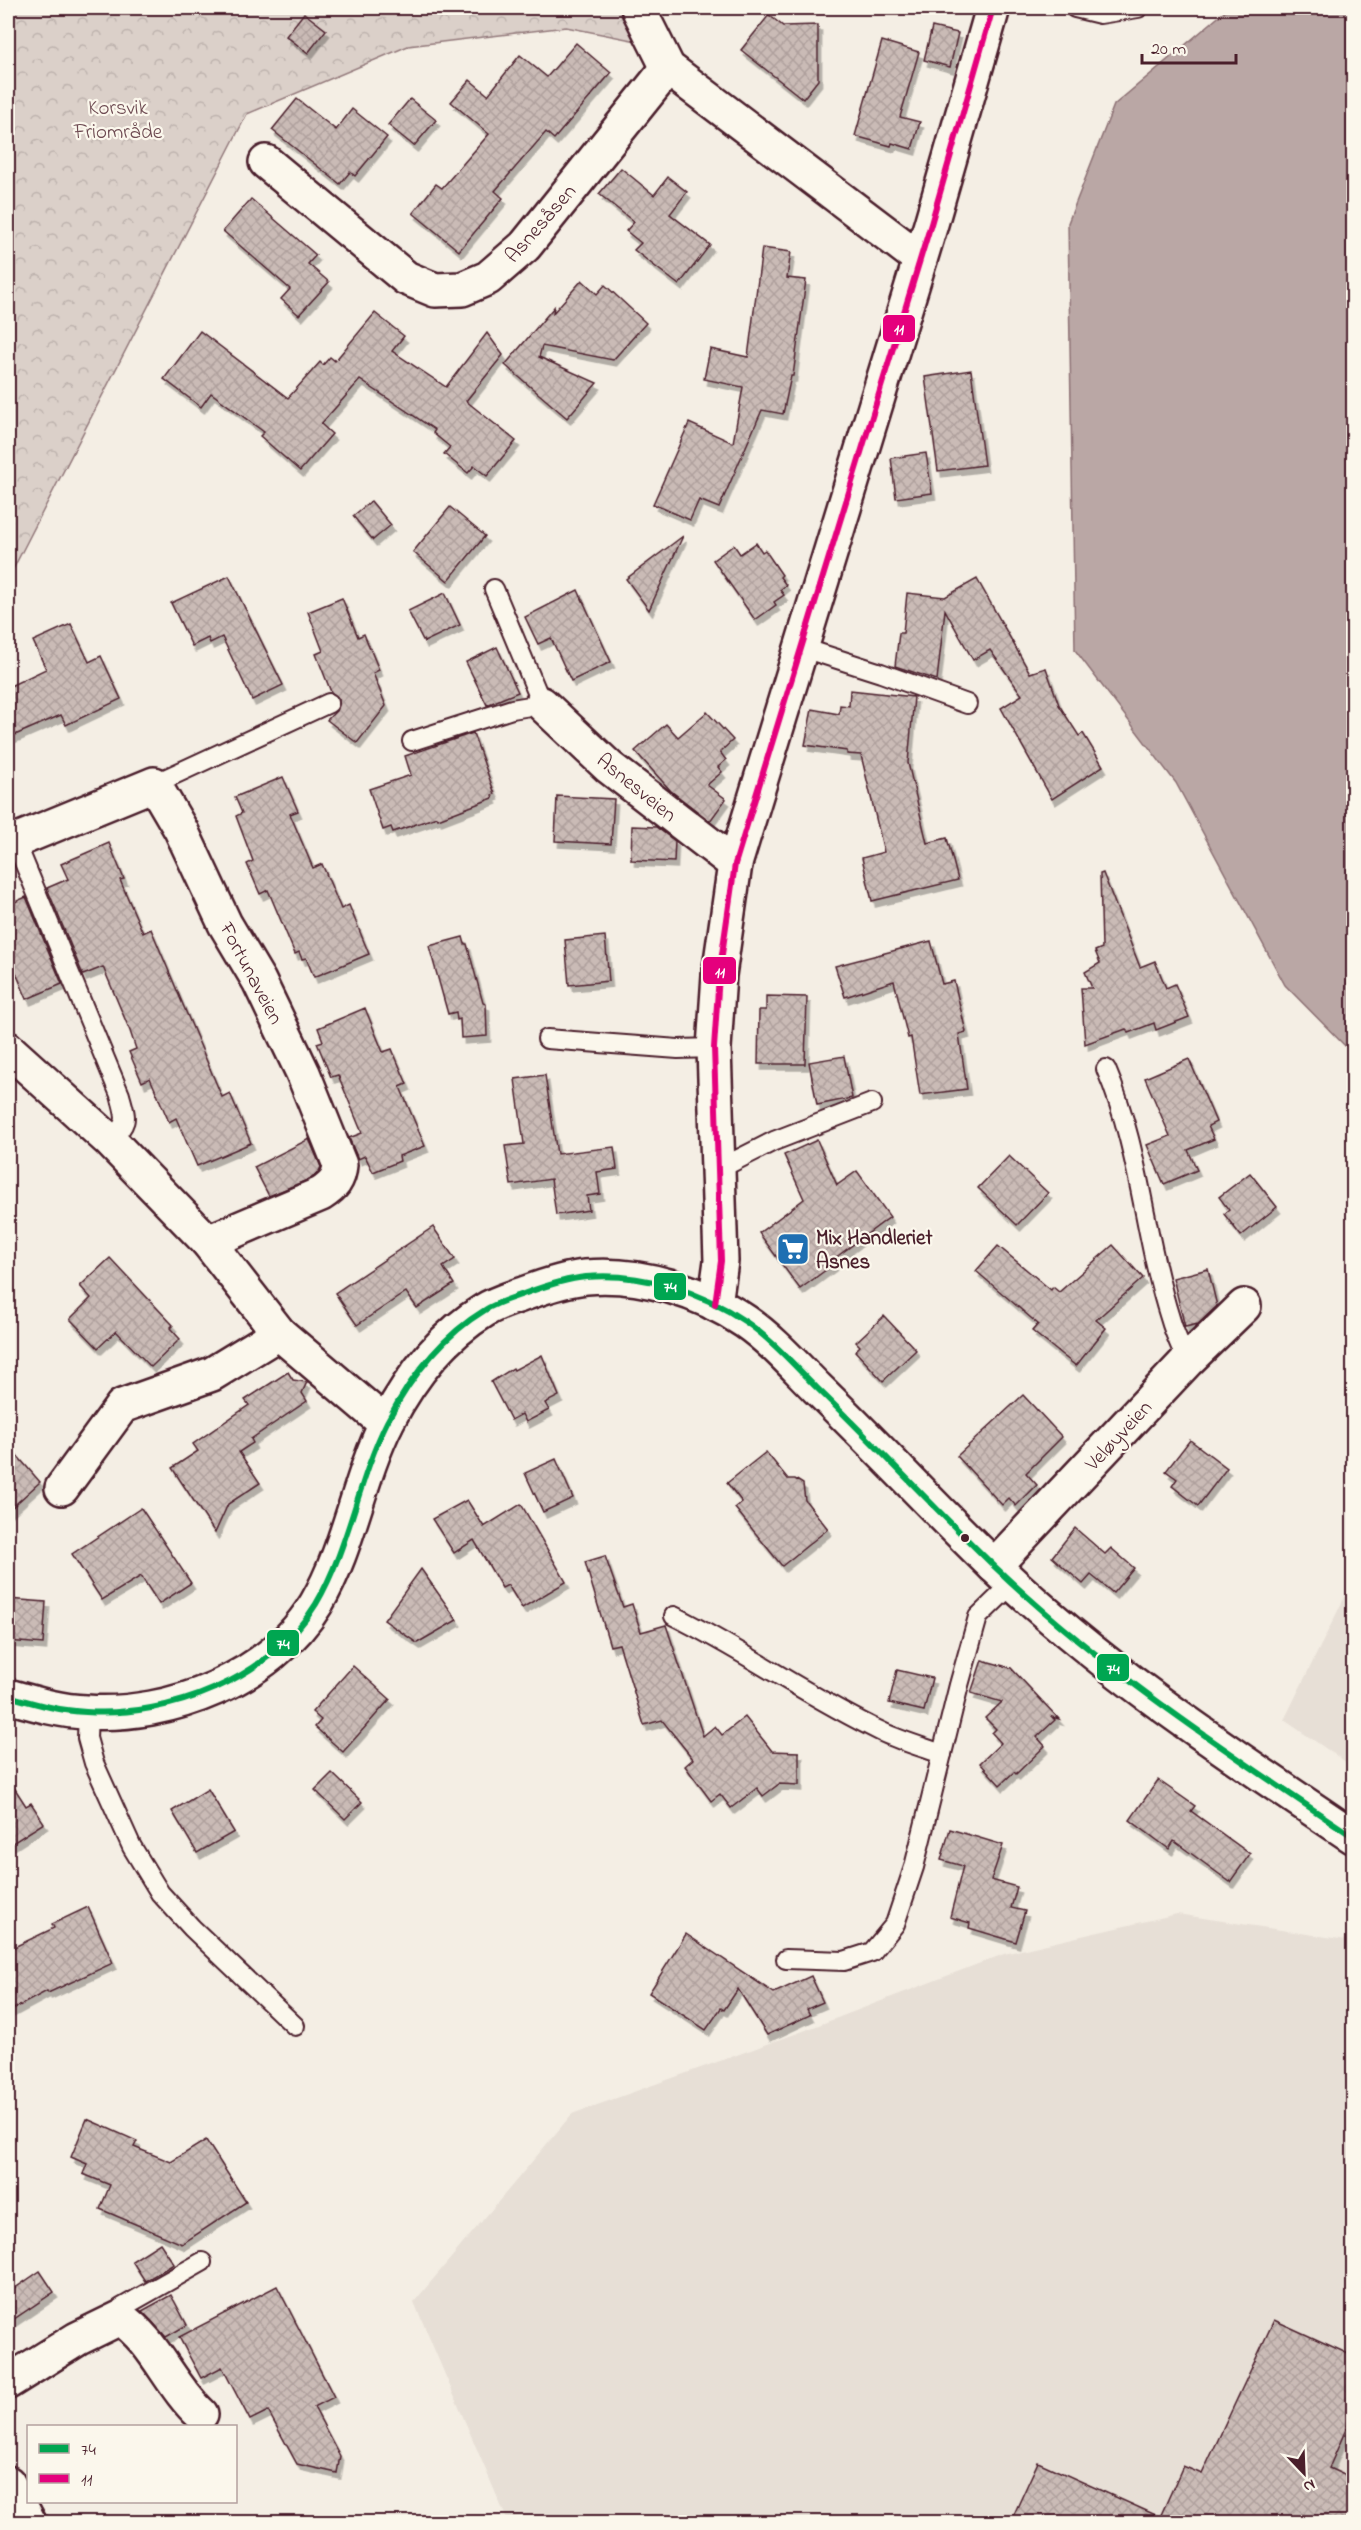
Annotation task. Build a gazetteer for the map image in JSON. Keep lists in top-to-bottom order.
{
  "streets": {
    "street": [
      "Asnesåsen",
      "Asnesveien",
      "Fortunaveien",
      "Veløyveien"
    ]
  },
  "parks": ["Korsvik Friområde"],
  "places": {
    "supermarket": ["Mix Handleriet Asnes"]
  },
  "lines": ["transit line 11", "transit line 74"],
  "legend": ["74", "11"],
  "scale_bar": "20 m",
  "north": "bottom right"
}
